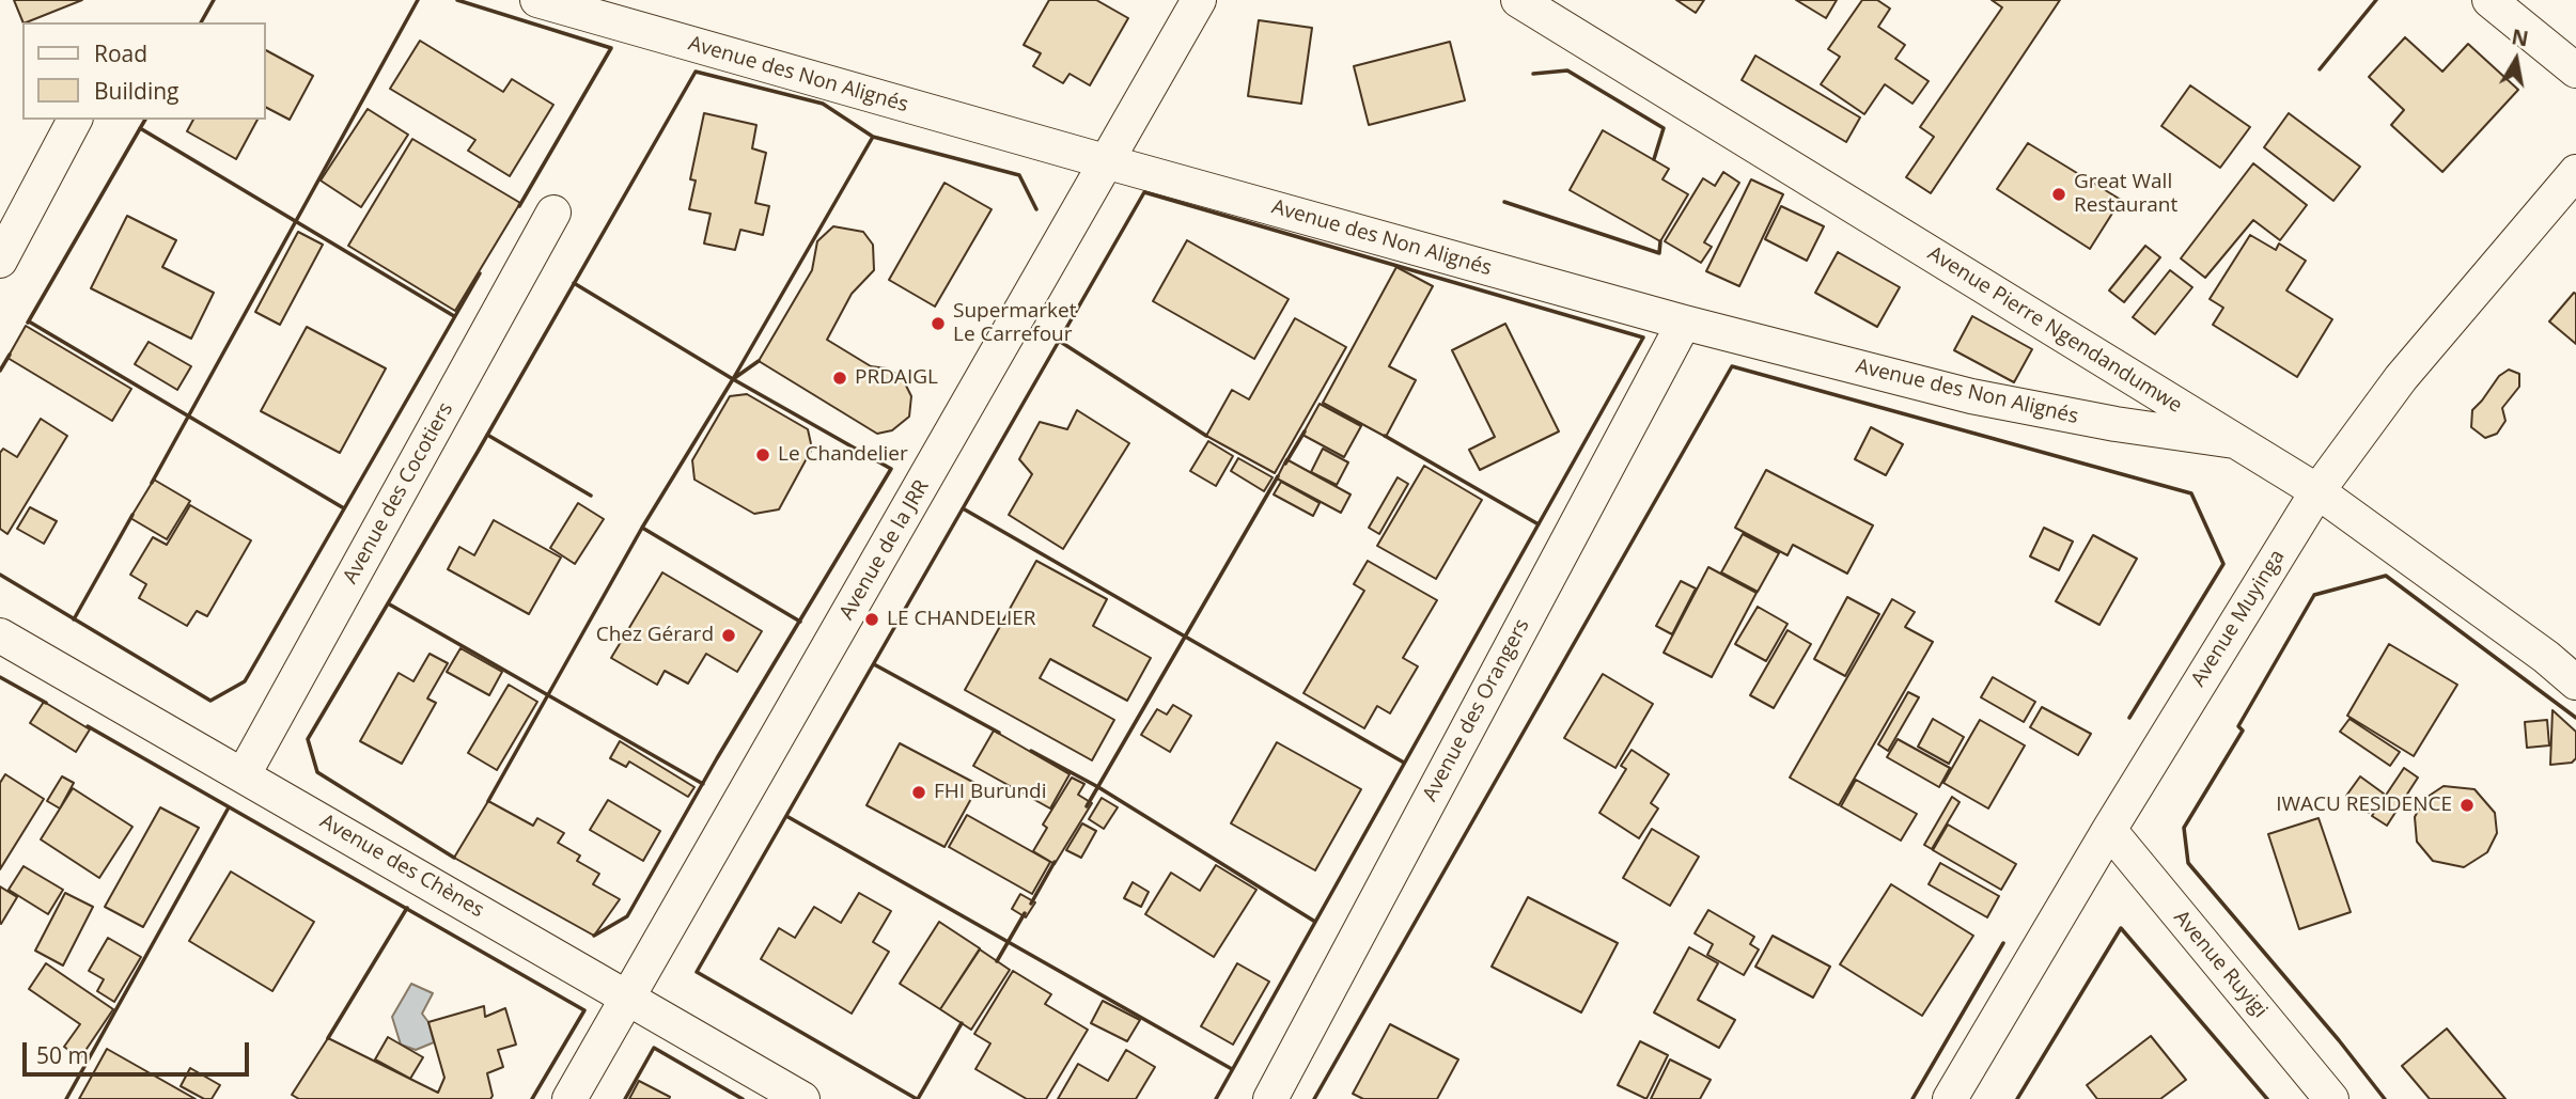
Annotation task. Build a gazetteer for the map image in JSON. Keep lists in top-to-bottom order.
{
  "streets": {
    "street": [
      "Avenue des Non Alignés",
      "Avenue Pierre Ngendandumwe",
      "Avenue des Cocotiers",
      "Avenue de la JRR",
      "Avenue Muyinga",
      "Avenue des Orangers",
      "Avenue des Chènes",
      "Avenue Ruyigi"
    ]
  },
  "crossings": [
    ["Avenue des Non Alignés", "Avenue Pierre Ngendandumwe"],
    ["Avenue des Non Alignés", "Avenue de la JRR"],
    ["Avenue des Non Alignés", "Avenue des Orangers"],
    ["Avenue Pierre Ngendandumwe", "Avenue Muyinga"],
    ["Avenue des Cocotiers", "Avenue des Chènes"],
    ["Avenue de la JRR", "Avenue des Chènes"],
    ["Avenue Muyinga", "Avenue Ruyigi"]
  ],
  "places": [
    "Great Wall Restaurant",
    "Supermarket Le Carrefour",
    "PRDAIGL",
    "Le Chandelier",
    "LE CHANDELIER",
    "Chez Gérard",
    "FHI Burundi",
    "IWACU RESIDENCE"
  ],
  "legend": ["Road", "Building"],
  "scale_bar": "50 m",
  "north": "top"
}
